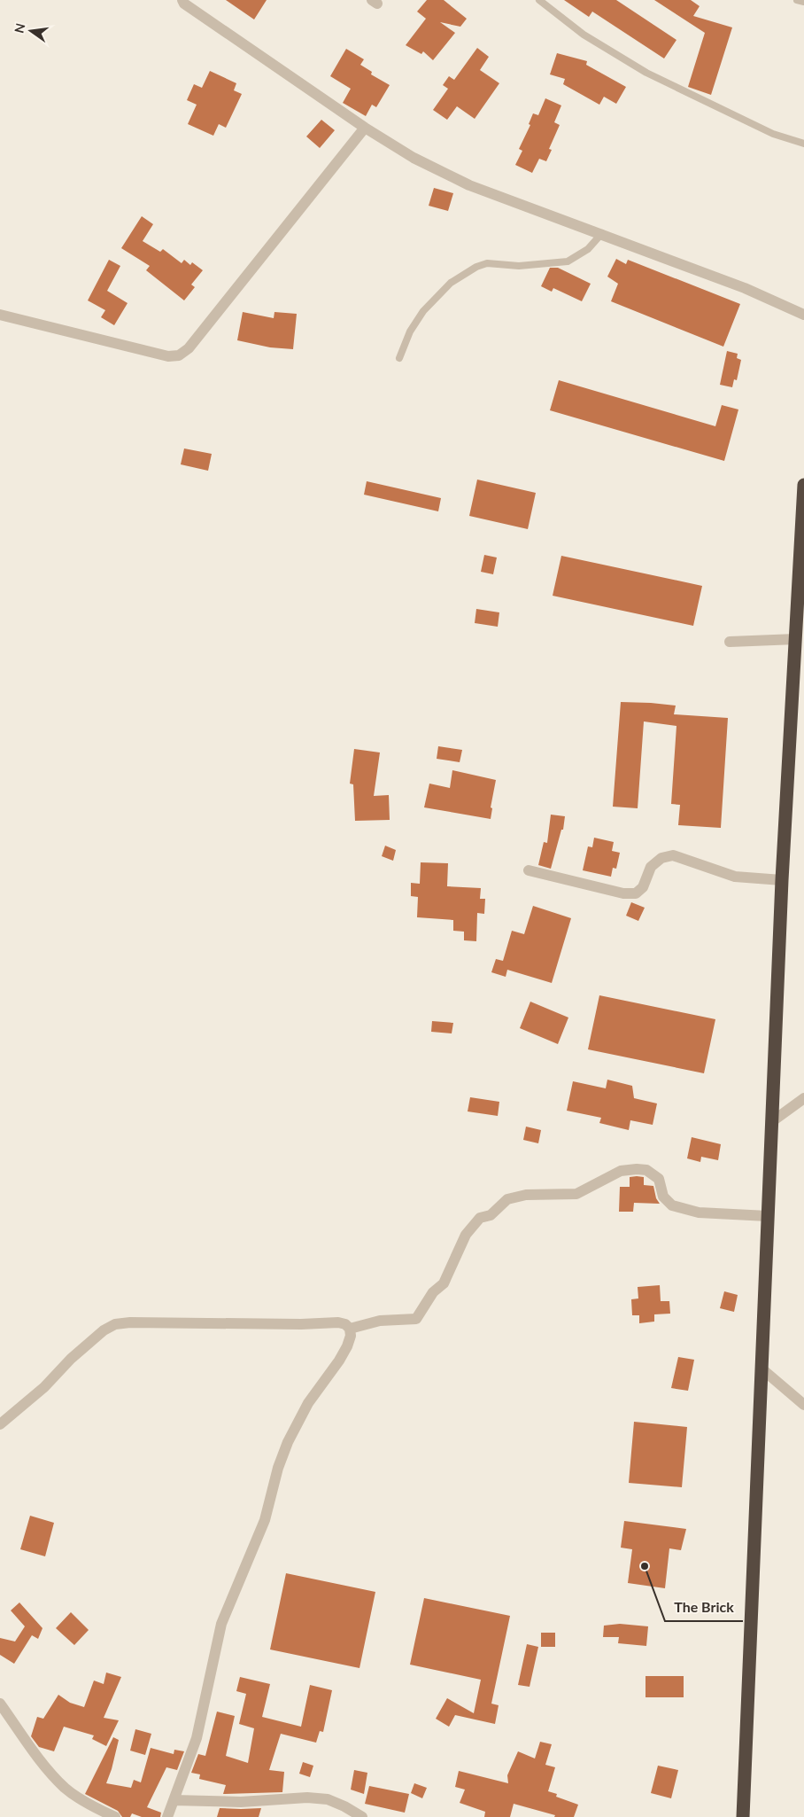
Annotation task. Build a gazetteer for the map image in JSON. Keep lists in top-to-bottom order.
{
  "places": ["The Brick"],
  "north": "left"
}
